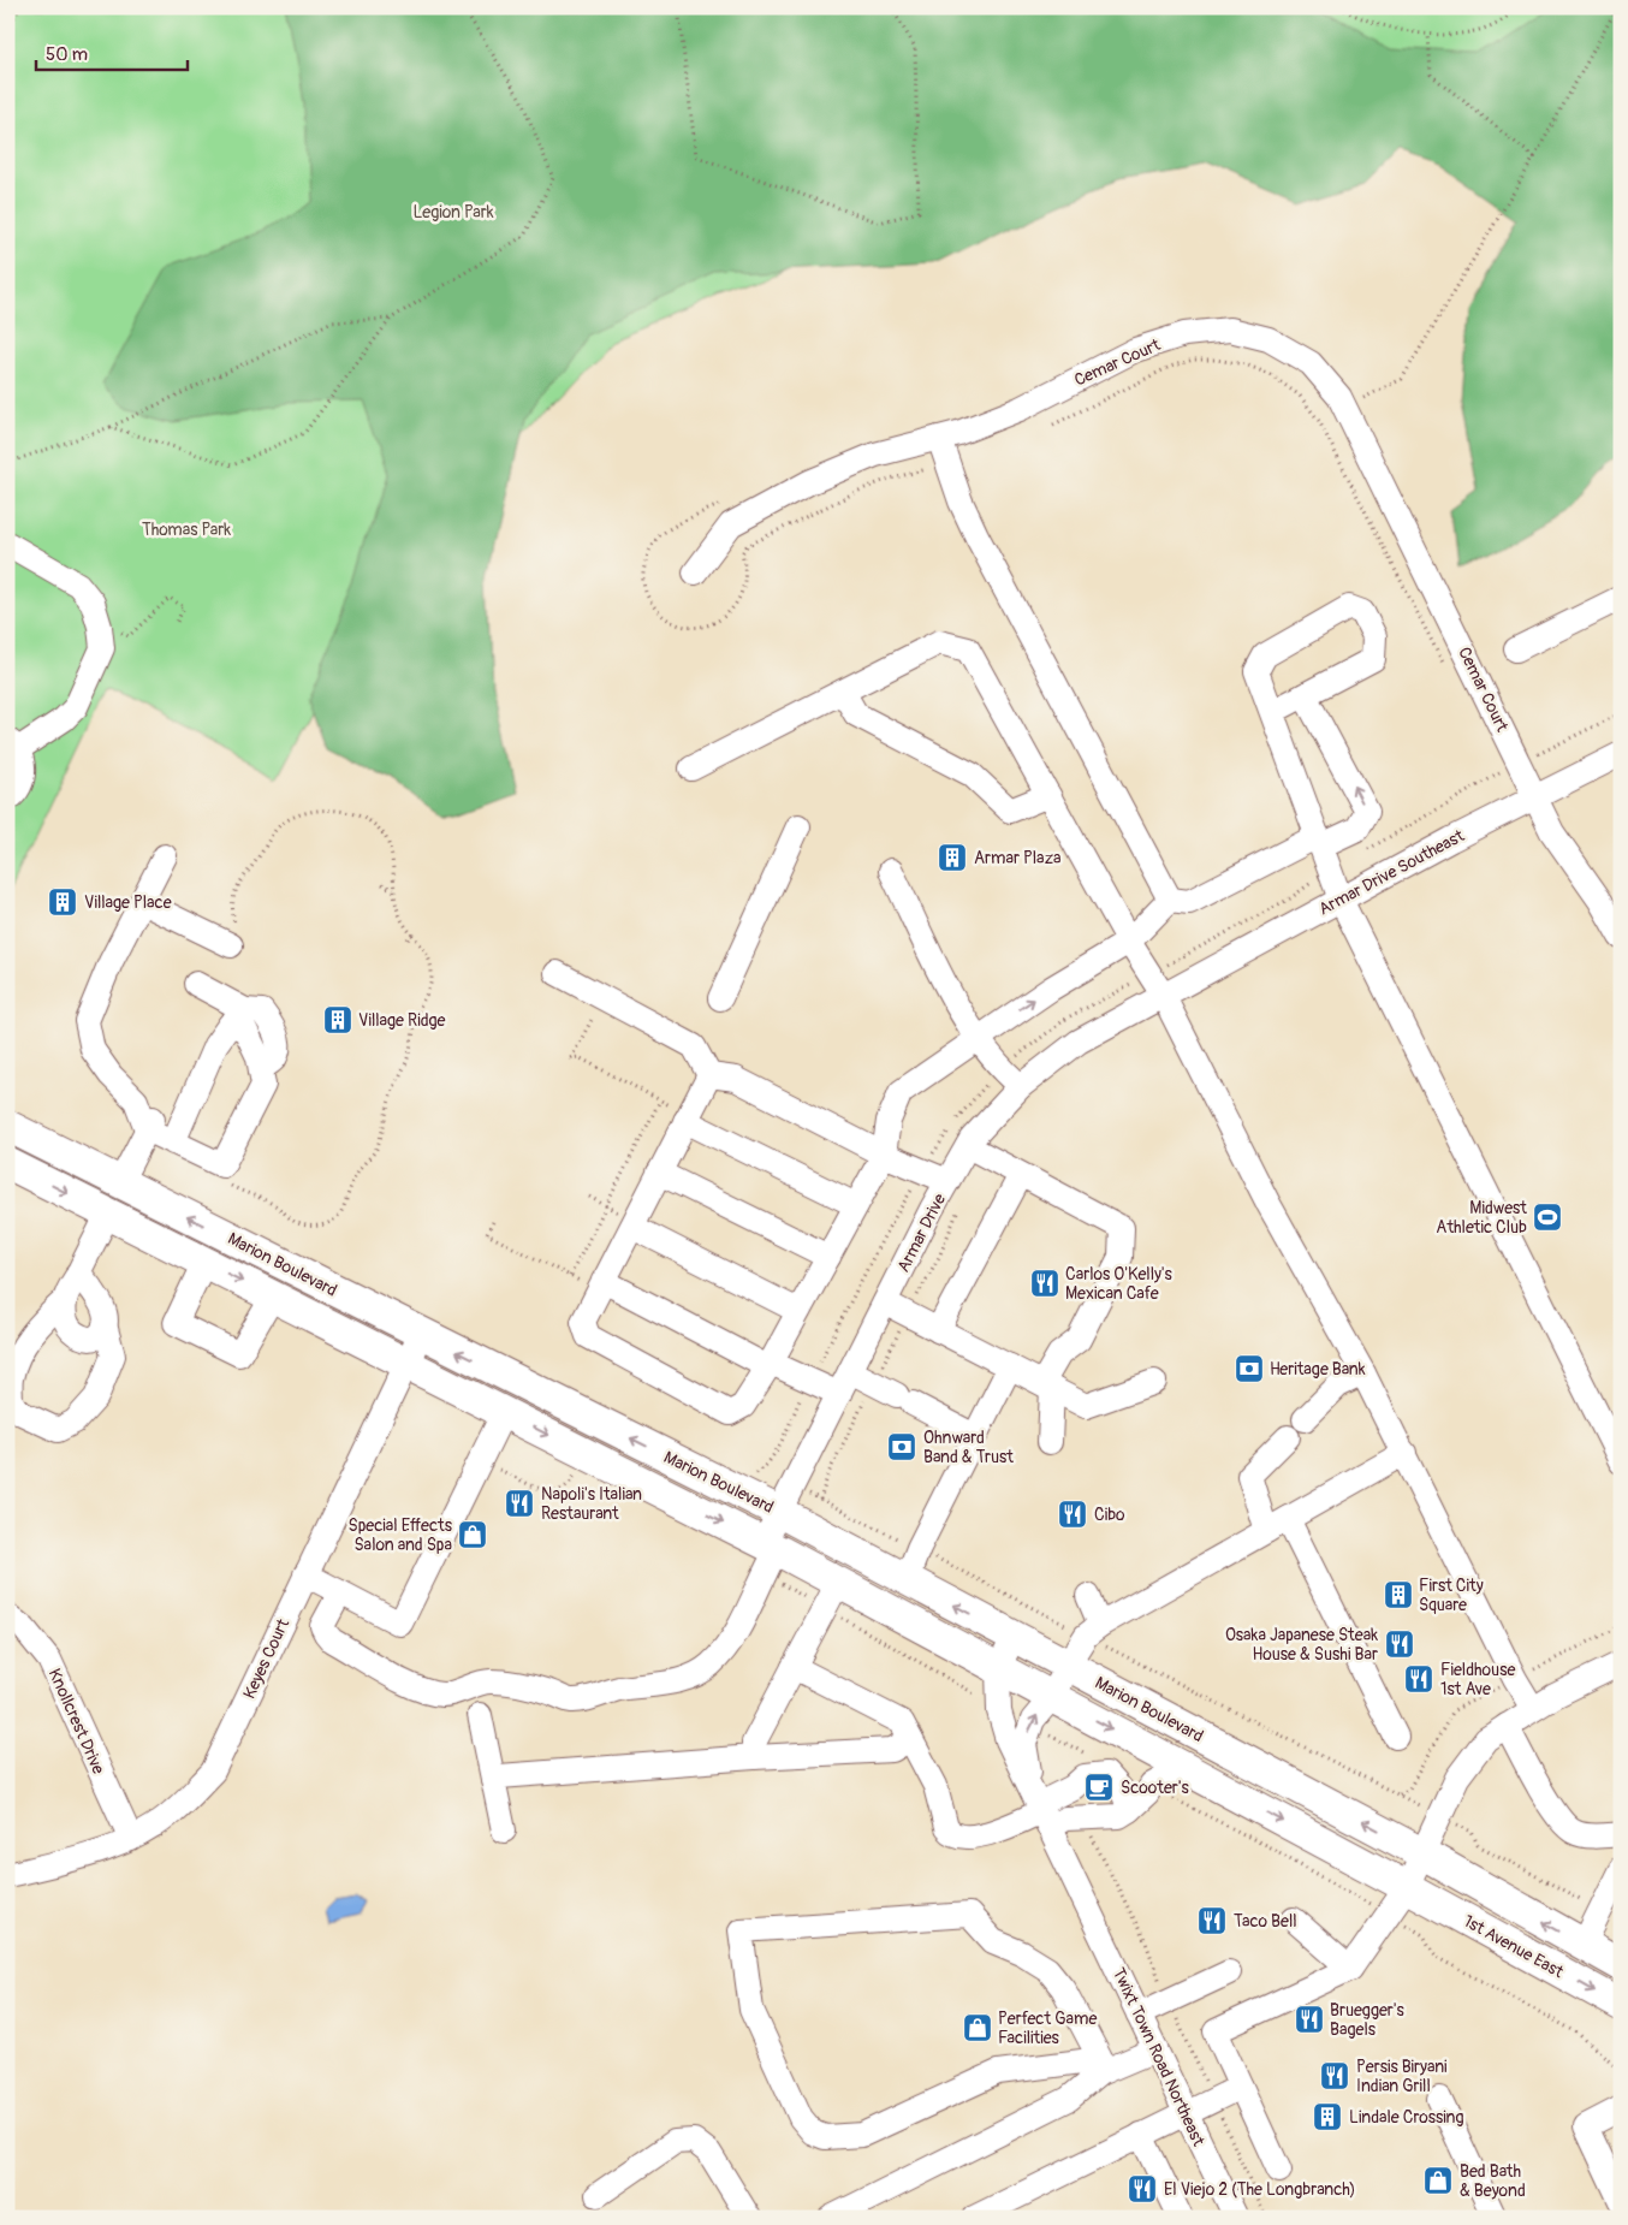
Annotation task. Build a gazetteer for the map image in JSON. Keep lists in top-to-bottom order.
{
  "streets": {
    "main road": ["Marion Boulevard", "1st Avenue East"],
    "street": [
      "Cemar Court",
      "Armar Drive Southeast",
      "Armar Drive",
      "Keyes Court",
      "Knollcrest Drive",
      "Twixt Town Road Northeast"
    ]
  },
  "crossings": [
    ["Cemar Court", "Armar Drive Southeast"],
    ["Armar Drive Southeast", "Armar Drive"],
    ["Armar Drive", "Marion Boulevard"],
    ["Marion Boulevard", "Keyes Court"],
    ["Marion Boulevard", "1st Avenue East"],
    ["Keyes Court", "Knollcrest Drive"]
  ],
  "parks": ["Legion Park", "Thomas Park"],
  "places": {
    "building": [
      "Armar Plaza",
      "Village Place",
      "Village Ridge",
      "First City Square",
      "Lindale Crossing"
    ],
    "sports": ["Midwest Athletic Club"],
    "restaurant": [
      "Carlos O'Kelly's Mexican Cafe",
      "Napoli's Italian Restaurant",
      "Cibo",
      "Osaka Japanese Steak House & Sushi Bar",
      "Fieldhouse 1st Ave",
      "Taco Bell",
      "Bruegger's Bagels",
      "Persis Biryani Indian Grill",
      "El Viejo 2 (The Longbranch)"
    ],
    "bank": ["Heritage Bank", "Ohnward Band & Trust"],
    "shop": ["Special Effects Salon and Spa", "Perfect Game Facilities", "Bed Bath & Beyond"],
    "cafe": ["Scooter's"]
  },
  "scale_bar": "50 m"
}
